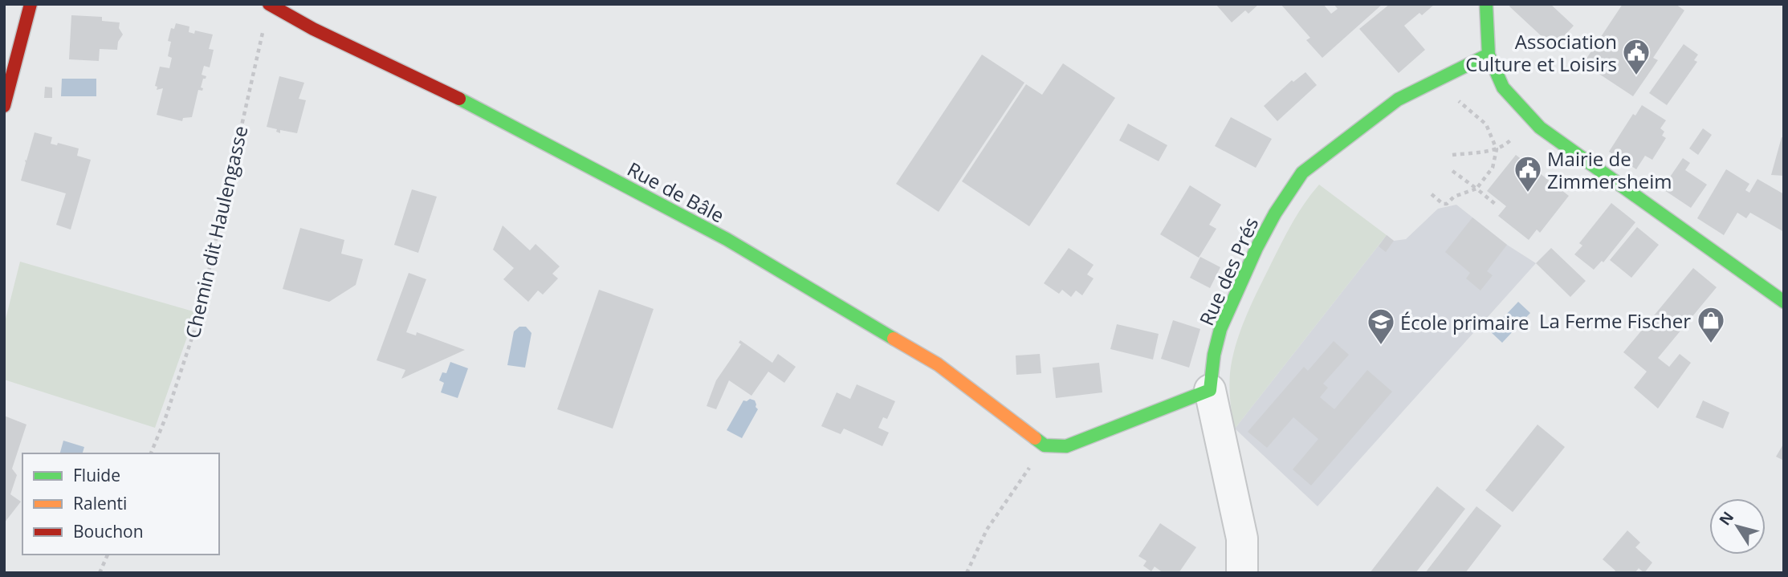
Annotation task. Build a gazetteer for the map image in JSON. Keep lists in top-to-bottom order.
{
  "streets": {
    "street": ["Rue de Bâle", "Rue des Prés"],
    "path": ["Chemin dit Haulengasse"]
  },
  "places": {
    "public building": ["Association Culture et Loisirs", "Mairie de Zimmersheim"],
    "shop": ["La Ferme Fischer"],
    "school or university": ["École primaire"]
  },
  "legend": ["Fluide", "Ralenti", "Bouchon"],
  "north": "top left"
}
